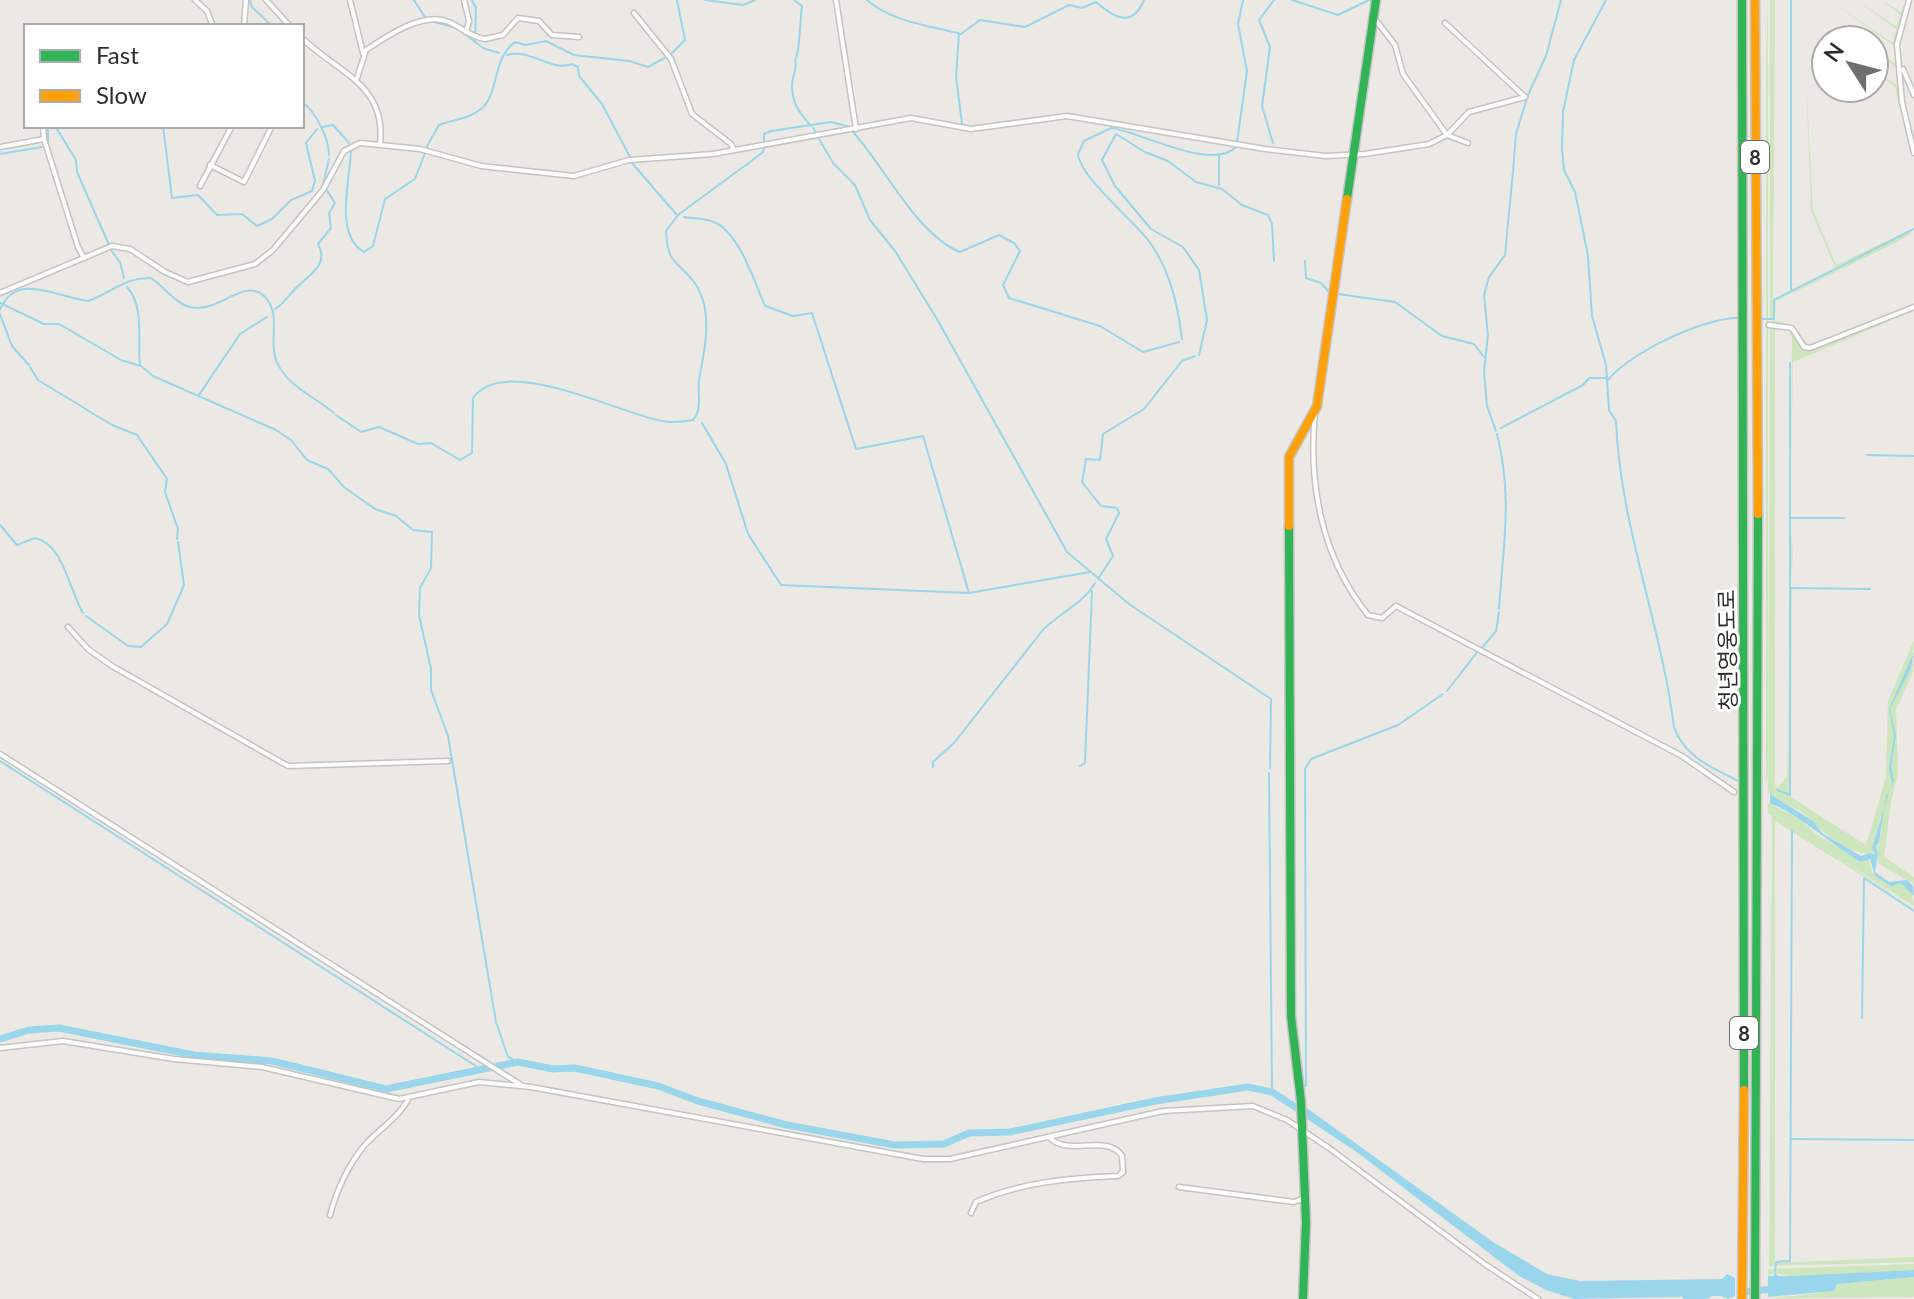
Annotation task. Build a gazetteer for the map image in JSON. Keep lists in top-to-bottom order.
{
  "streets": {
    "main road": ["8", "청년영웅도로"]
  },
  "legend": ["Fast", "Slow"],
  "north": "top left"
}
